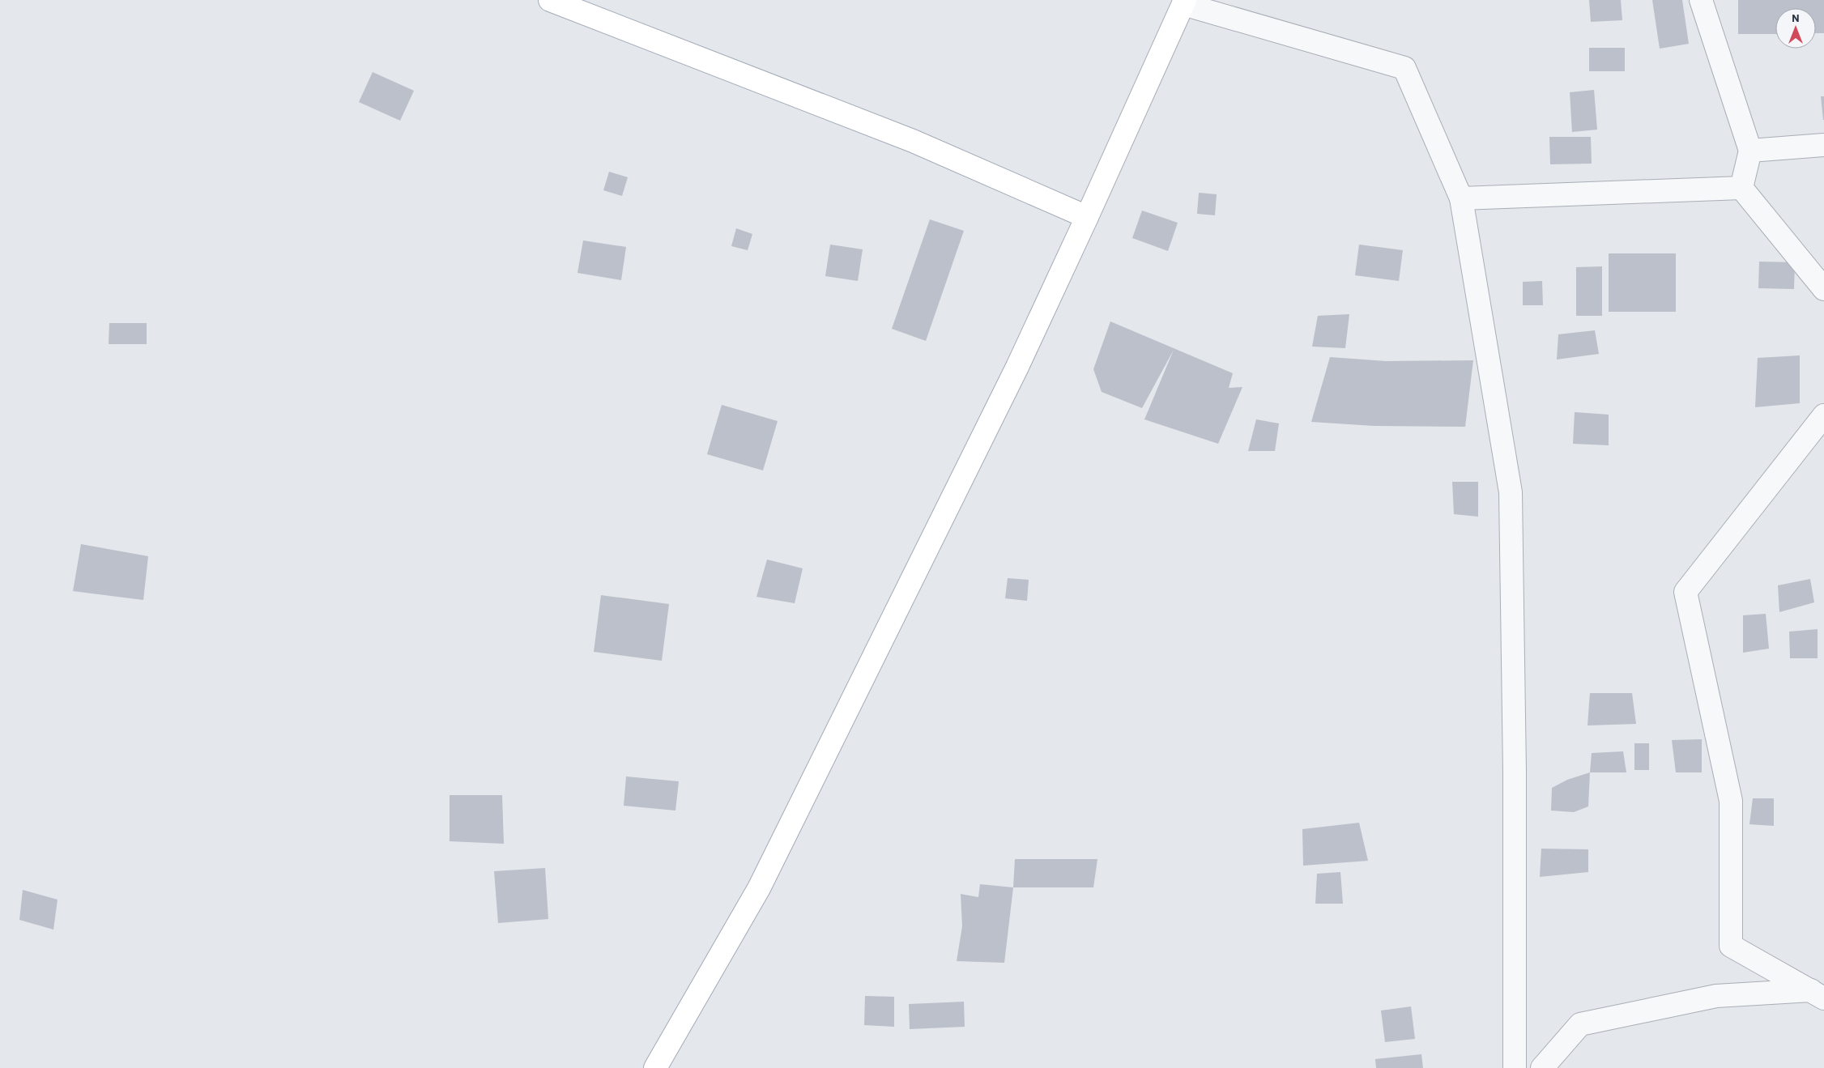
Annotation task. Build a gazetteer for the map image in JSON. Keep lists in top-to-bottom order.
{
  "north": "top"
}
